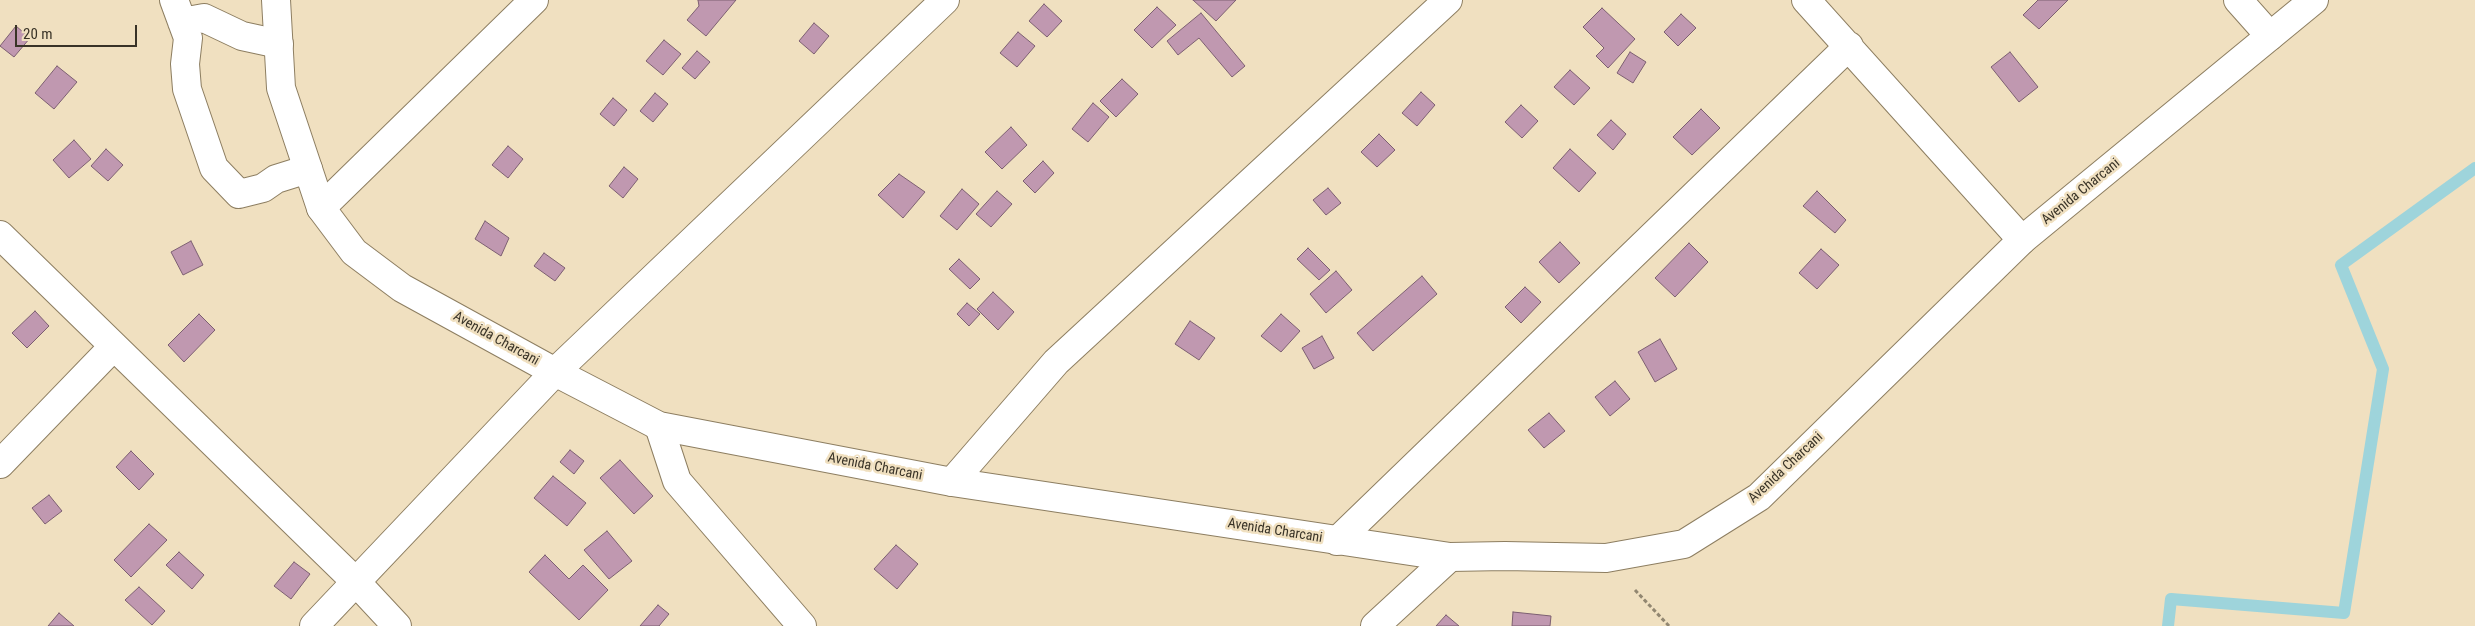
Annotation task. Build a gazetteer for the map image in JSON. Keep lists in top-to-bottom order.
{
  "streets": {
    "street": ["Avenida Charcani"]
  },
  "scale_bar": "20 m"
}
